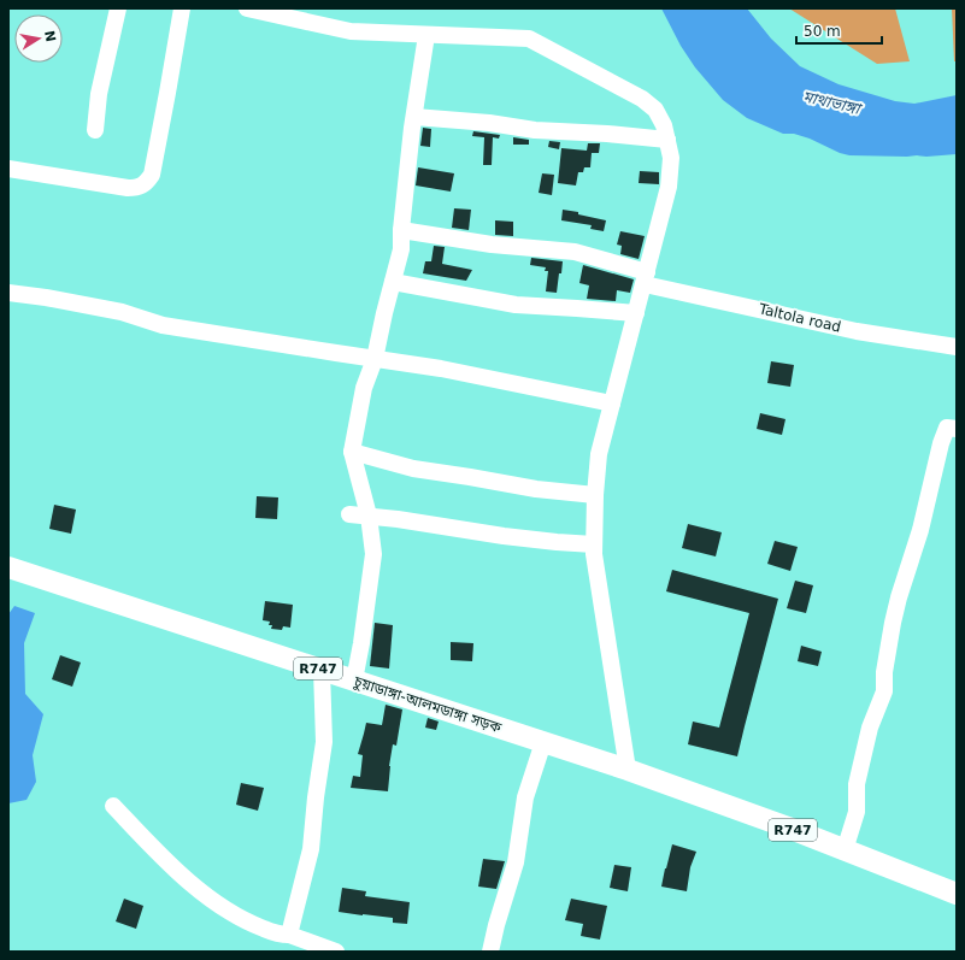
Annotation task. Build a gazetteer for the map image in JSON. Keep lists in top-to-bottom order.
{
  "streets": {
    "main road": ["R747", "চুয়াডাঙ্গা-আলমডাঙ্গা সড়ক"],
    "street": ["Taltola road"]
  },
  "crossings": [
    ["R747", "চুয়াডাঙ্গা-আলমডাঙ্গা সড়ক"]
  ],
  "water": ["মাথাভাঙ্গা"],
  "scale_bar": "50 m",
  "north": "right"
}
